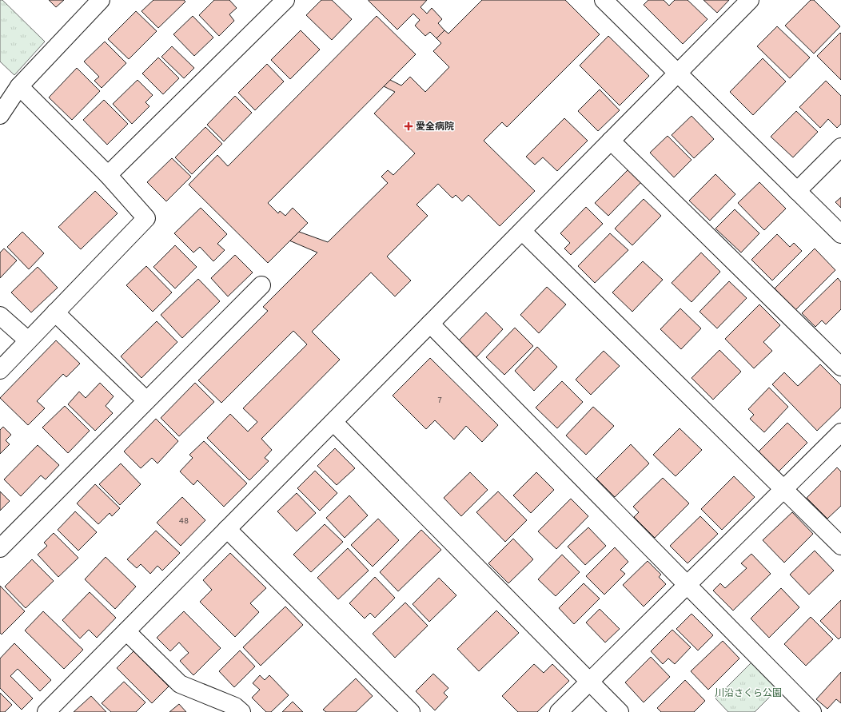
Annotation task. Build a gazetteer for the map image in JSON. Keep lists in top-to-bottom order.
{
  "parks": ["川沿さくら公園"],
  "places": {
    "health": ["愛全病院"]
  },
  "house_numbers": ["7", "48"]
}
